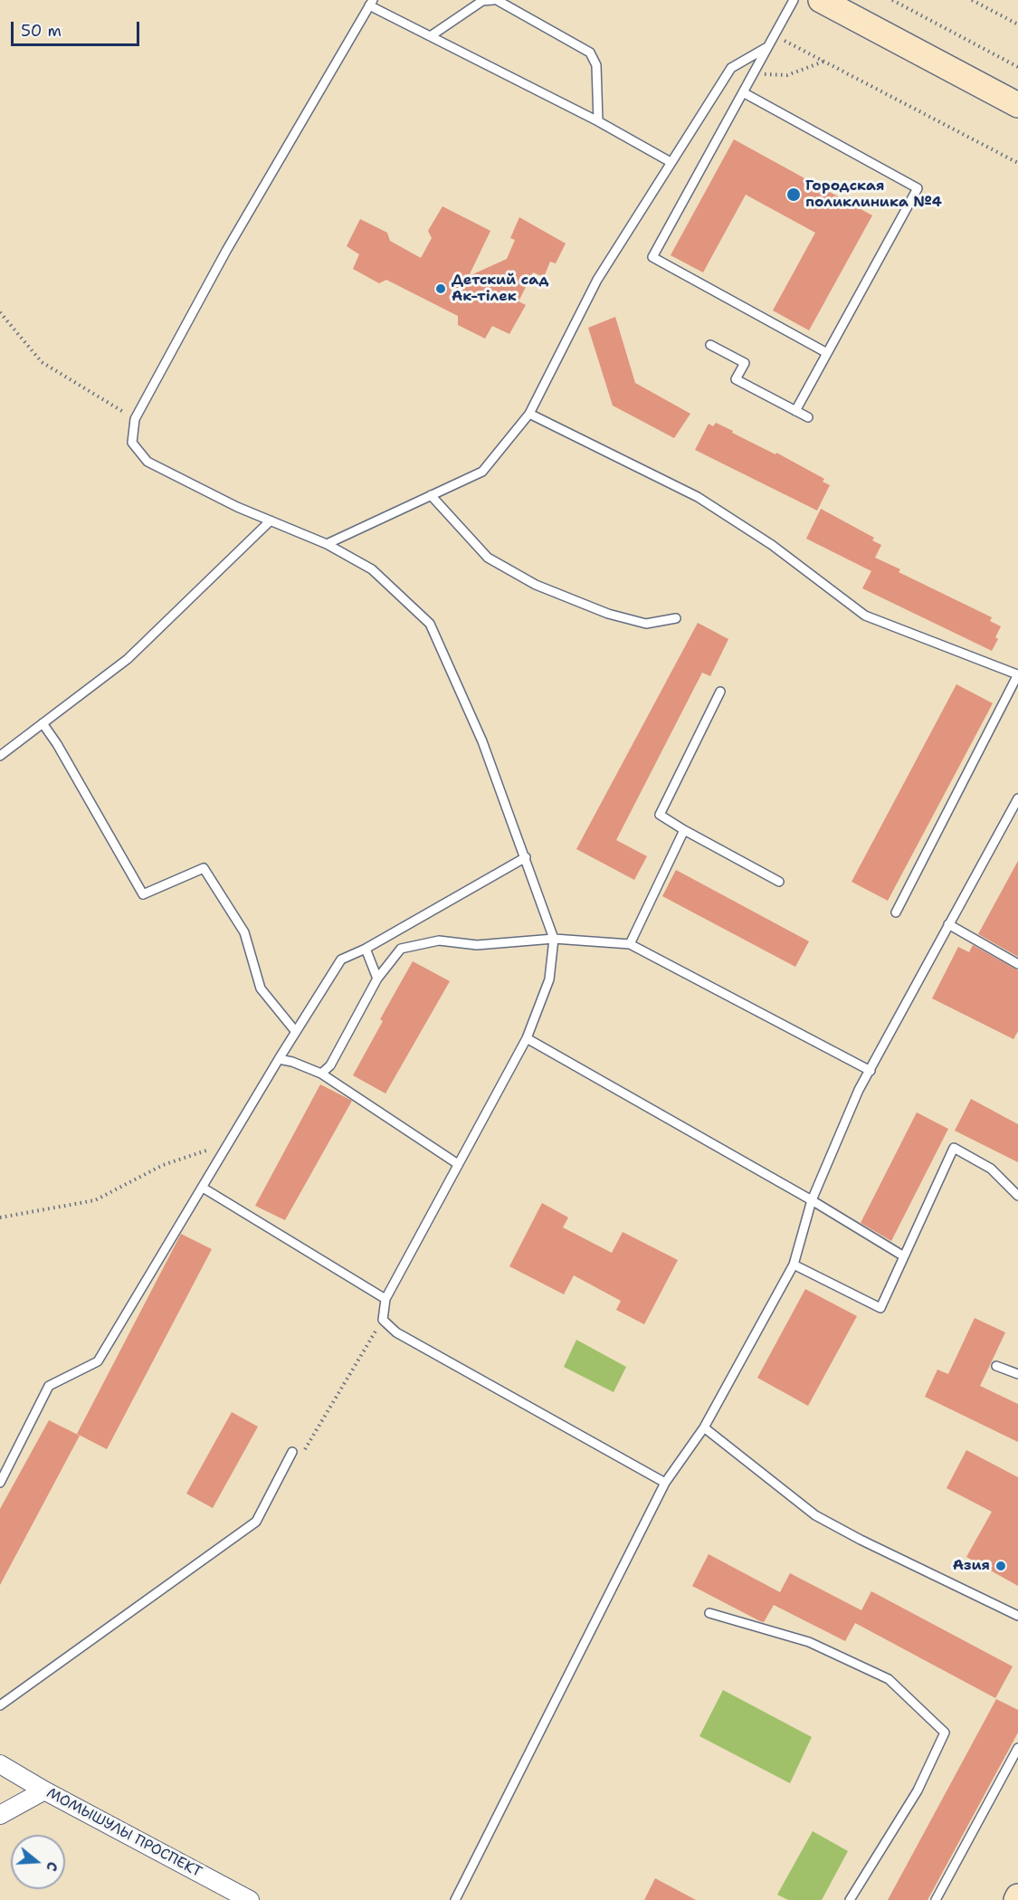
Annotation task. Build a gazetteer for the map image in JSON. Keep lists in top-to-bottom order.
{
  "streets": {
    "street": ["МОМЫШУЛЫ ПРОСПЕКТ"]
  },
  "places": ["Городская поликлиника №4", "Детский сад Ак-тiлек", "Азия"],
  "scale_bar": "50 m",
  "north": "right"
}
